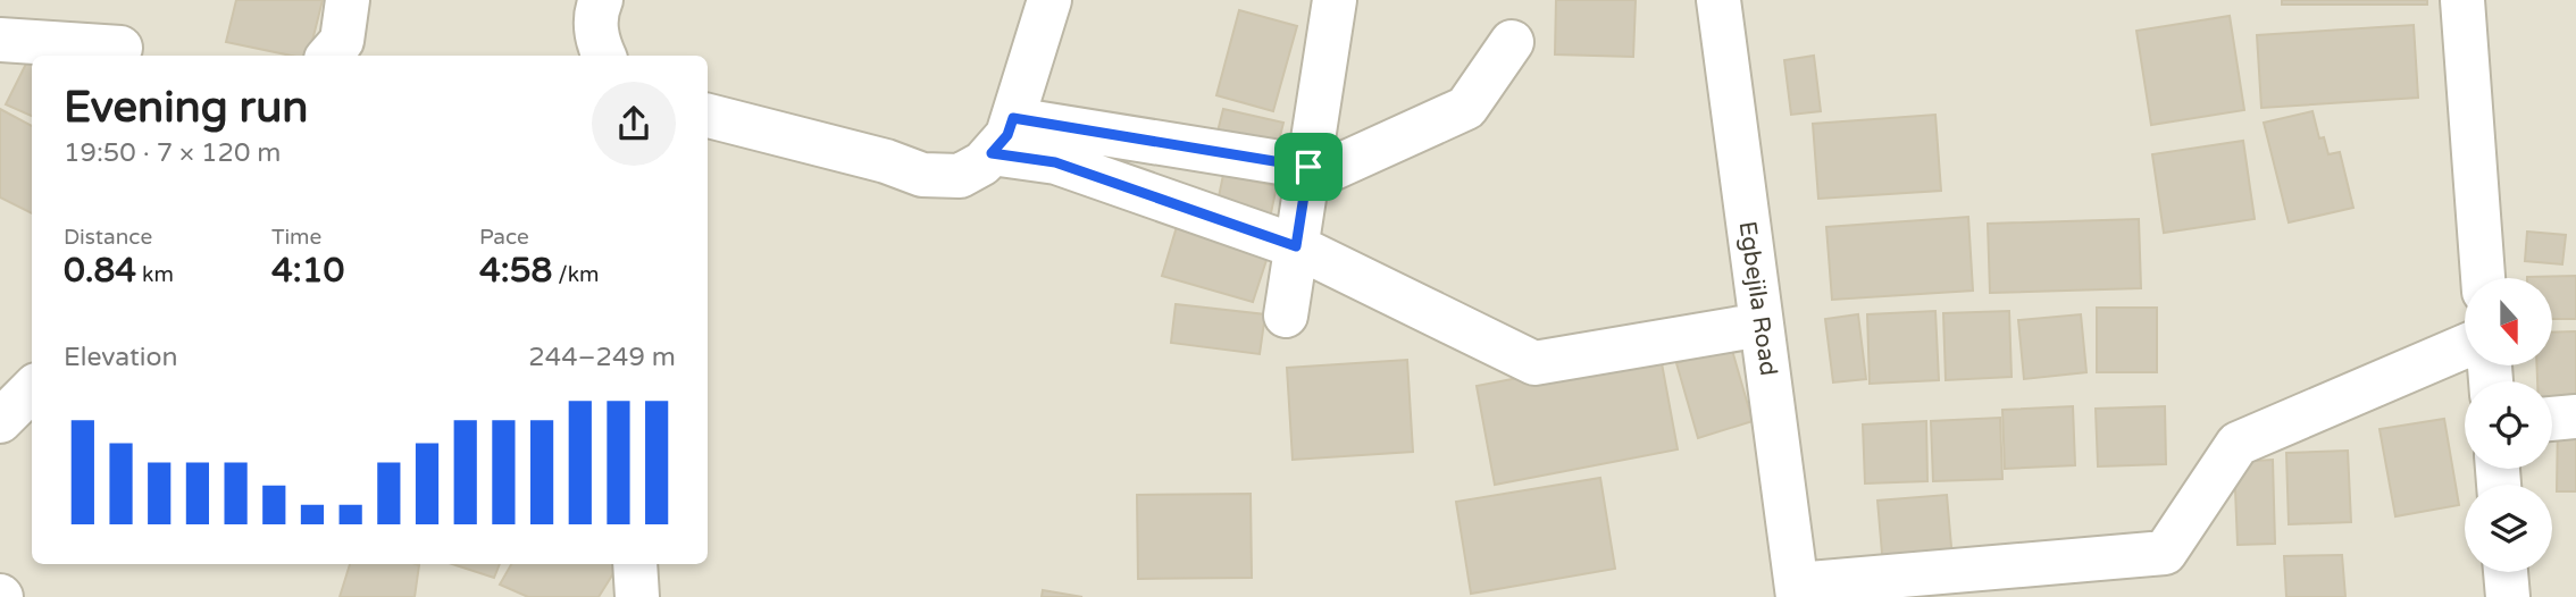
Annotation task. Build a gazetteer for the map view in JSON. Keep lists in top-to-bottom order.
{
  "streets": {
    "street": ["Egbejila Road"]
  },
  "north": "bottom",
  "page": {
    "heading": ["Evening run", "19:50 · 7 × 120 m"],
    "stats": [
      ["Distance", "0.84 km"],
      ["Time", "4:10"],
      ["Pace", "4:58 /km"]
    ],
    "chart": ["Elevation", "244–249 m"]
  }
}
